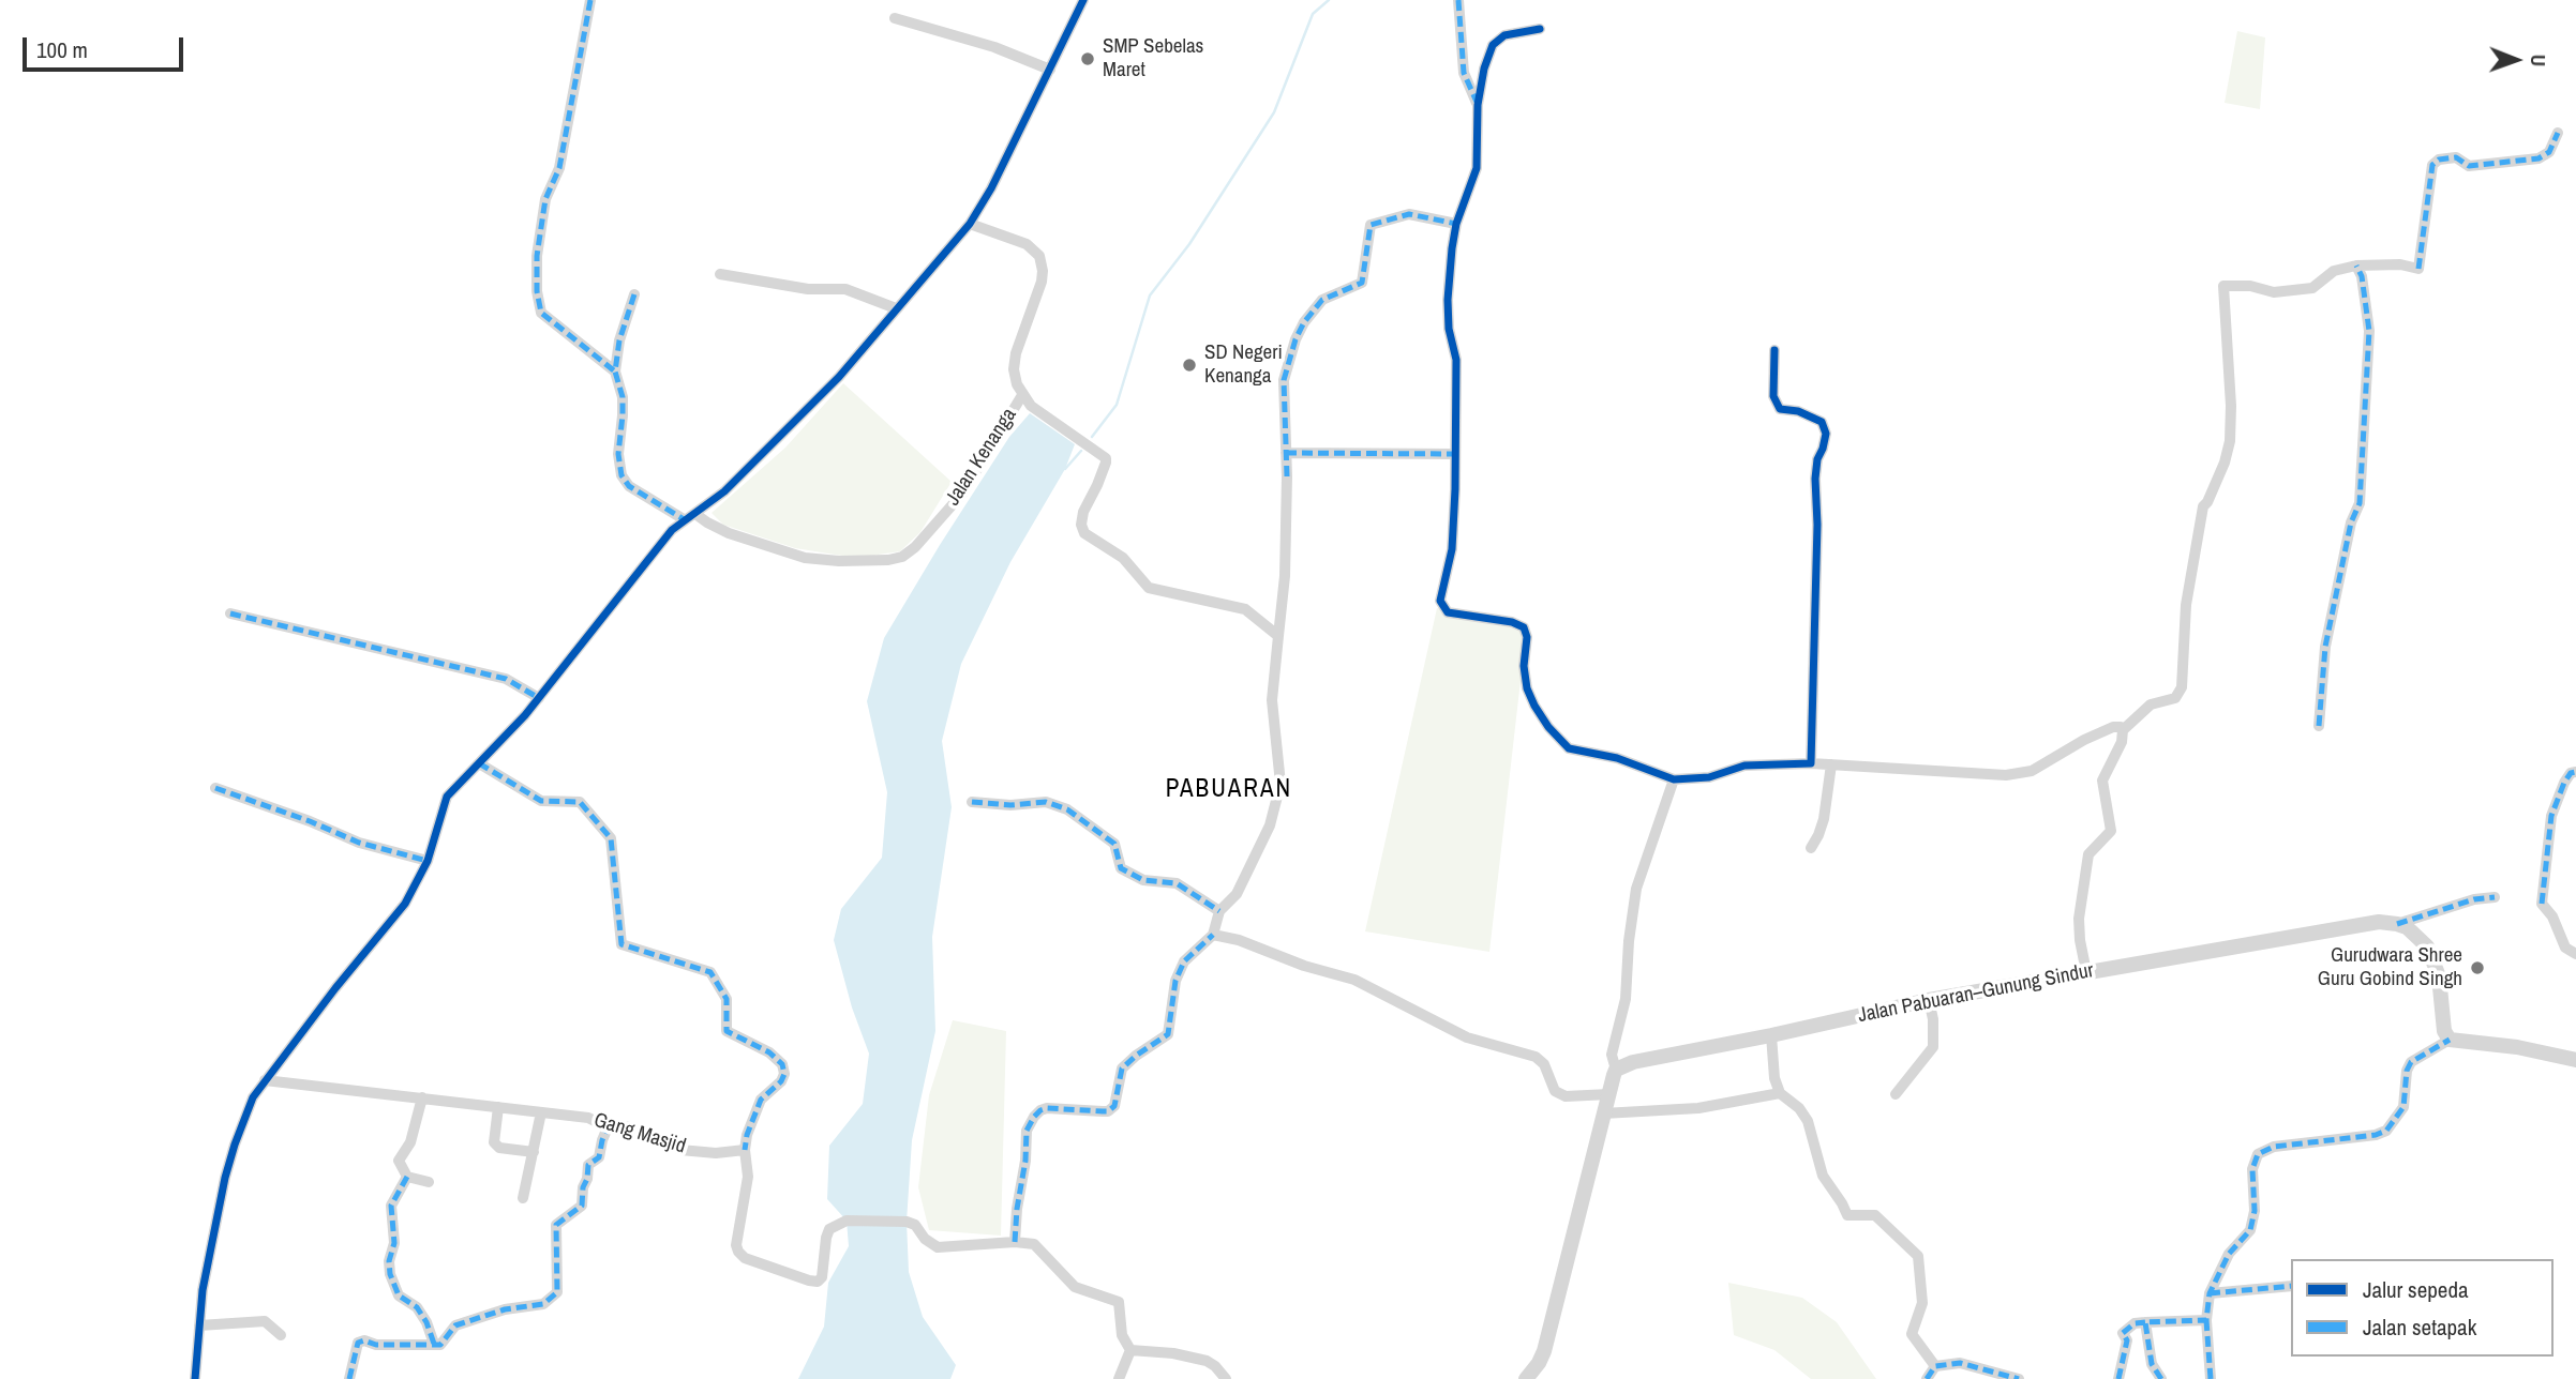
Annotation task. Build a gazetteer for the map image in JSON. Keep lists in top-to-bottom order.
{
  "streets": {
    "street": ["Jalan Kenanga", "Jalan Pabuaran–Gunung Sindur", "Gang Masjid"]
  },
  "districts": ["PABUARAN"],
  "places": ["SMP Sebelas Maret", "SD Negeri Kenanga", "Gurudwara Shree Guru Gobind Singh"],
  "legend": ["Jalur sepeda", "Jalan setapak"],
  "scale_bar": "100 m",
  "north": "right"
}
